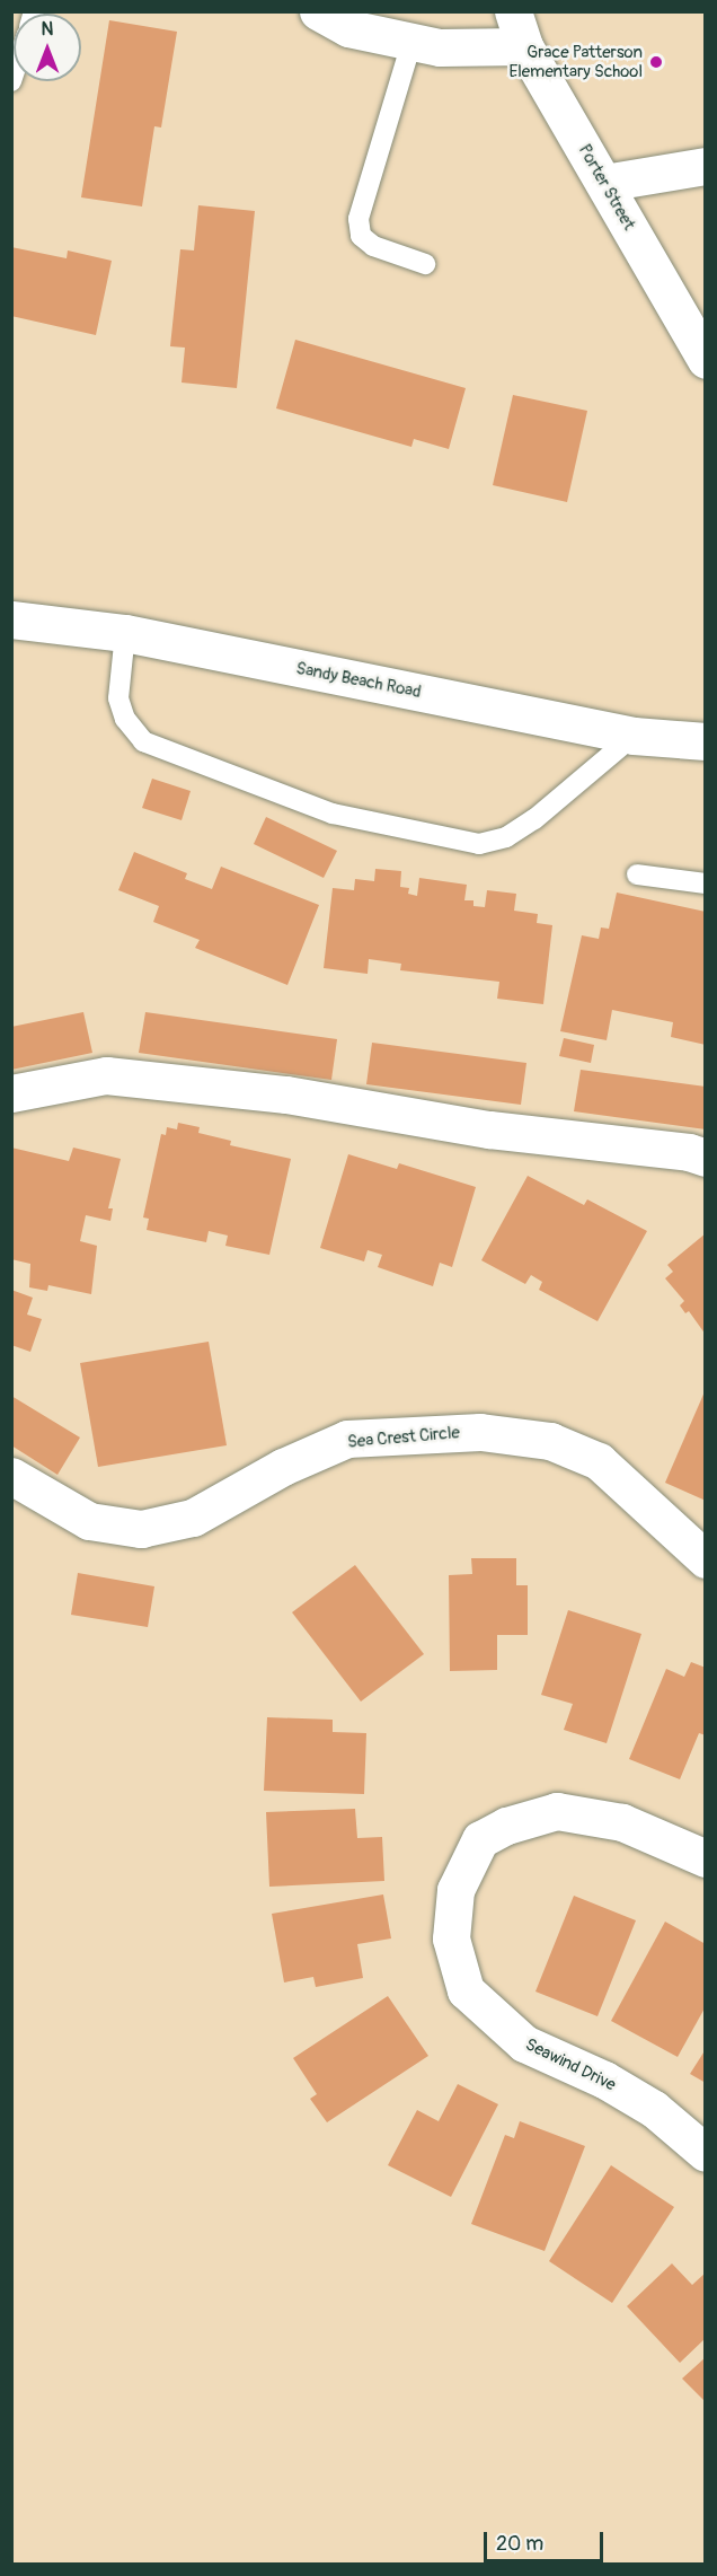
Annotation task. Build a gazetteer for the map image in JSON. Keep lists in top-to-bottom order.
{
  "streets": {
    "street": [
      "Porter Street",
      "Sandy Beach Road",
      "Sea Crest Circle",
      "Seawind Drive"
    ]
  },
  "places": ["Grace Patterson Elementary School"],
  "scale_bar": "20 m",
  "north": "top"
}
